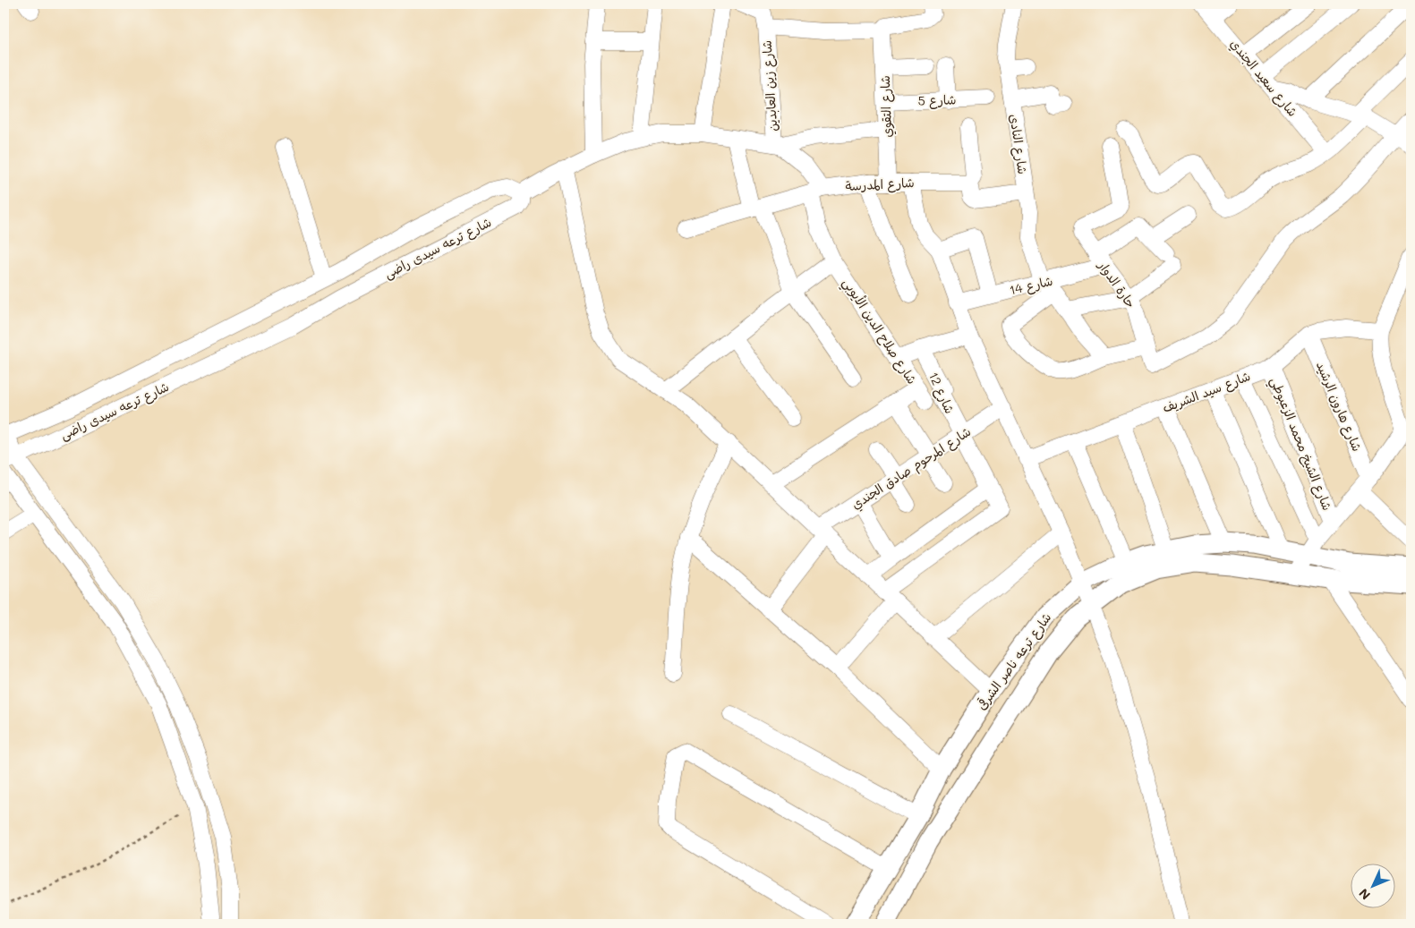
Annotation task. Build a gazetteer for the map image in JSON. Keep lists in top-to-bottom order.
{
  "streets": {
    "street": [
      "شارع سعيد الجندي",
      "شارع زين العابدين",
      "شارع 5",
      "شارع التقوي",
      "شارع النادى",
      "شارع المدرسة",
      "شارع ترعه سيدى راضى",
      "حارة الدوار",
      "شارع 14",
      "شارع صلاح الدين الأيوبي",
      "شارع سيد الشريف",
      "شارع 12",
      "شارع هارون الرشيد",
      "شارع الشيخ محمد الزعبوطي",
      "شارع المرحوم صادق الجندي",
      "شارع ترعه ناصر الشرقى"
    ]
  },
  "crossings": [
    ["شارع زين العابدين", "شارع ترعه سيدى راضى"],
    ["شارع 5", "شارع التقوي"],
    ["شارع التقوي", "شارع المدرسة"],
    ["شارع التقوي", "شارع ترعه سيدى راضى"],
    ["شارع النادى", "شارع 14"],
    ["شارع المدرسة", "شارع صلاح الدين الأيوبي"],
    ["حارة الدوار", "شارع 14"],
    ["شارع سيد الشريف", "شارع هارون الرشيد"],
    ["شارع سيد الشريف", "شارع الشيخ محمد الزعبوطي"],
    ["شارع 12", "شارع المرحوم صادق الجندي"]
  ],
  "north": "bottom left"
}
